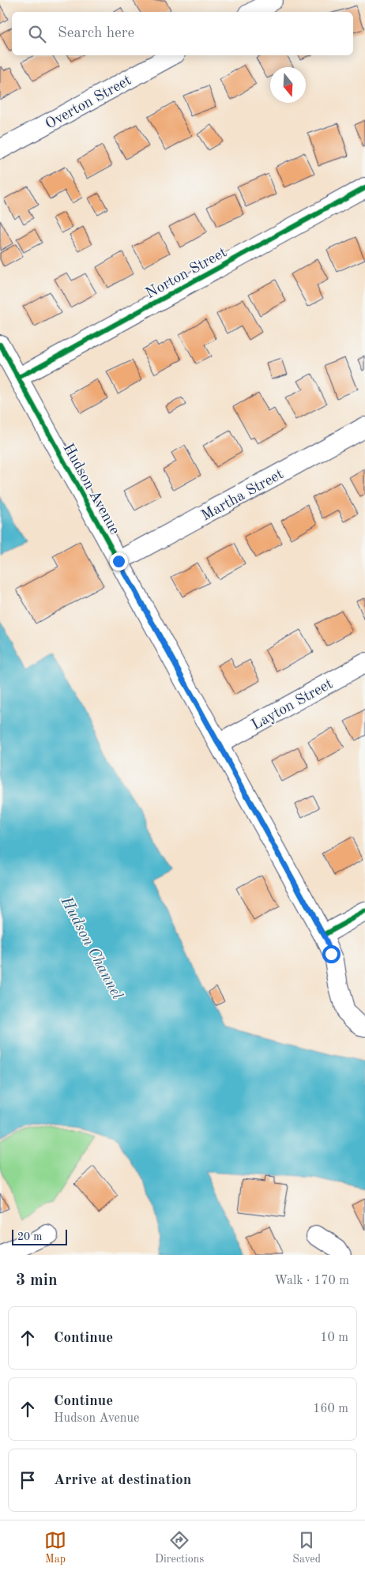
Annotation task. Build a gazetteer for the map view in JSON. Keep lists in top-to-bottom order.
{
  "streets": {
    "street": [
      "Overton Street",
      "Norton Street",
      "Hudson Avenue",
      "Martha Street",
      "Layton Street"
    ]
  },
  "crossings": [
    ["Norton Street", "Hudson Avenue"],
    ["Hudson Avenue", "Martha Street"],
    ["Hudson Avenue", "Layton Street"]
  ],
  "water": ["Hudson Channel"],
  "scale_bar": "20 m",
  "north": "bottom",
  "page": {
    "search": "Search here",
    "scale": "20 m",
    "heading": ["3 min", "Walk · 170 m"],
    "list": [
      ["Continue", "10 m"],
      ["Continue", "Hudson Avenue", "160 m"],
      "Arrive at destination"
    ],
    "nav": ["Map", "Directions", "Saved"]
  }
}
